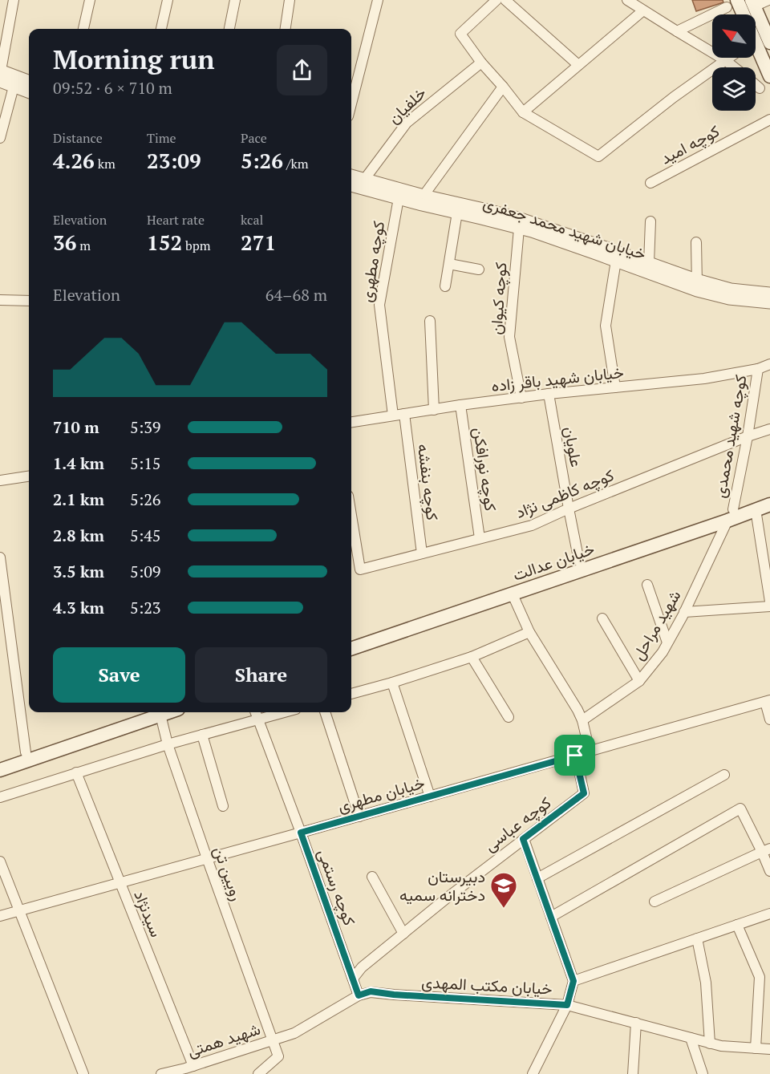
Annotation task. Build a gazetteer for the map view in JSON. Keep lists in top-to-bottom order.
{
  "streets": {
    "main road": ["خیابان عدالت"],
    "street": [
      "خلفیان",
      "کوچه امید",
      "خیابان شهید محمد جعفری",
      "کوچه مطهری",
      "کوچه کیوان",
      "خیابان شهید باقر زاده",
      "کوچه شهید محمدی",
      "علویان",
      "کوچه نورافکن",
      "کوچه بنفشه",
      "کوچه کاظمی نژاد",
      "شهید مراحل",
      "خیابان مطهری",
      "کوچه عباسی",
      "رویین تن",
      "کوچه رستمی",
      "سیدنژاد",
      "خیابان مکتب المهدی",
      "شهید همتی"
    ]
  },
  "crossings": [
    ["خلفیان", "خیابان شهید محمد جعفری"],
    ["خیابان شهید محمد جعفری", "کوچه مطهری"],
    ["خیابان شهید محمد جعفری", "کوچه کیوان"],
    ["کوچه مطهری", "خیابان شهید باقر زاده"],
    ["کوچه کیوان", "خیابان شهید باقر زاده"],
    ["خیابان شهید باقر زاده", "کوچه شهید محمدی"],
    ["خیابان شهید باقر زاده", "علویان"],
    ["خیابان شهید باقر زاده", "کوچه نورافکن"],
    ["خیابان شهید باقر زاده", "کوچه بنفشه"],
    ["کوچه شهید محمدی", "کوچه کاظمی نژاد"],
    ["کوچه شهید محمدی", "خیابان عدالت"],
    ["کوچه شهید محمدی", "شهید مراحل"],
    ["علویان", "کوچه کاظمی نژاد"],
    ["علویان", "خیابان عدالت"],
    ["کوچه نورافکن", "کوچه کاظمی نژاد"],
    ["کوچه بنفشه", "کوچه کاظمی نژاد"],
    ["خیابان عدالت", "شهید مراحل"],
    ["خیابان مطهری", "کوچه عباسی"],
    ["خیابان مطهری", "رویین تن"],
    ["خیابان مطهری", "کوچه رستمی"],
    ["خیابان مطهری", "سیدنژاد"],
    ["کوچه عباسی", "کوچه رستمی"],
    ["رویین تن", "شهید همتی"],
    ["کوچه رستمی", "خیابان مکتب المهدی"],
    ["سیدنژاد", "شهید همتی"],
    ["خیابان مکتب المهدی", "شهید همتی"]
  ],
  "places": {
    "school or university": ["دبیرستان دخترانه سمیه"]
  },
  "north": "top left",
  "page": {
    "heading": ["Morning run", "09:52 · 6 × 710 m"],
    "stats": [
      ["Distance", "4.26 km"],
      ["Time", "23:09"],
      ["Pace", "5:26 /km"],
      ["Elevation", "36 m"],
      ["Heart rate", "152 bpm"],
      ["kcal", "271"]
    ],
    "chart": ["Elevation", "64–68 m"],
    "list": [
      {
        "name": "710 m",
        "note": "5:39"
      },
      {
        "name": "1.4 km",
        "note": "5:15"
      },
      {
        "name": "2.1 km",
        "note": "5:26"
      },
      {
        "name": "2.8 km",
        "note": "5:45"
      },
      {
        "name": "3.5 km",
        "note": "5:09"
      },
      {
        "name": "4.3 km",
        "note": "5:23"
      }
    ],
    "buttons": ["Save", "Share"]
  }
}
